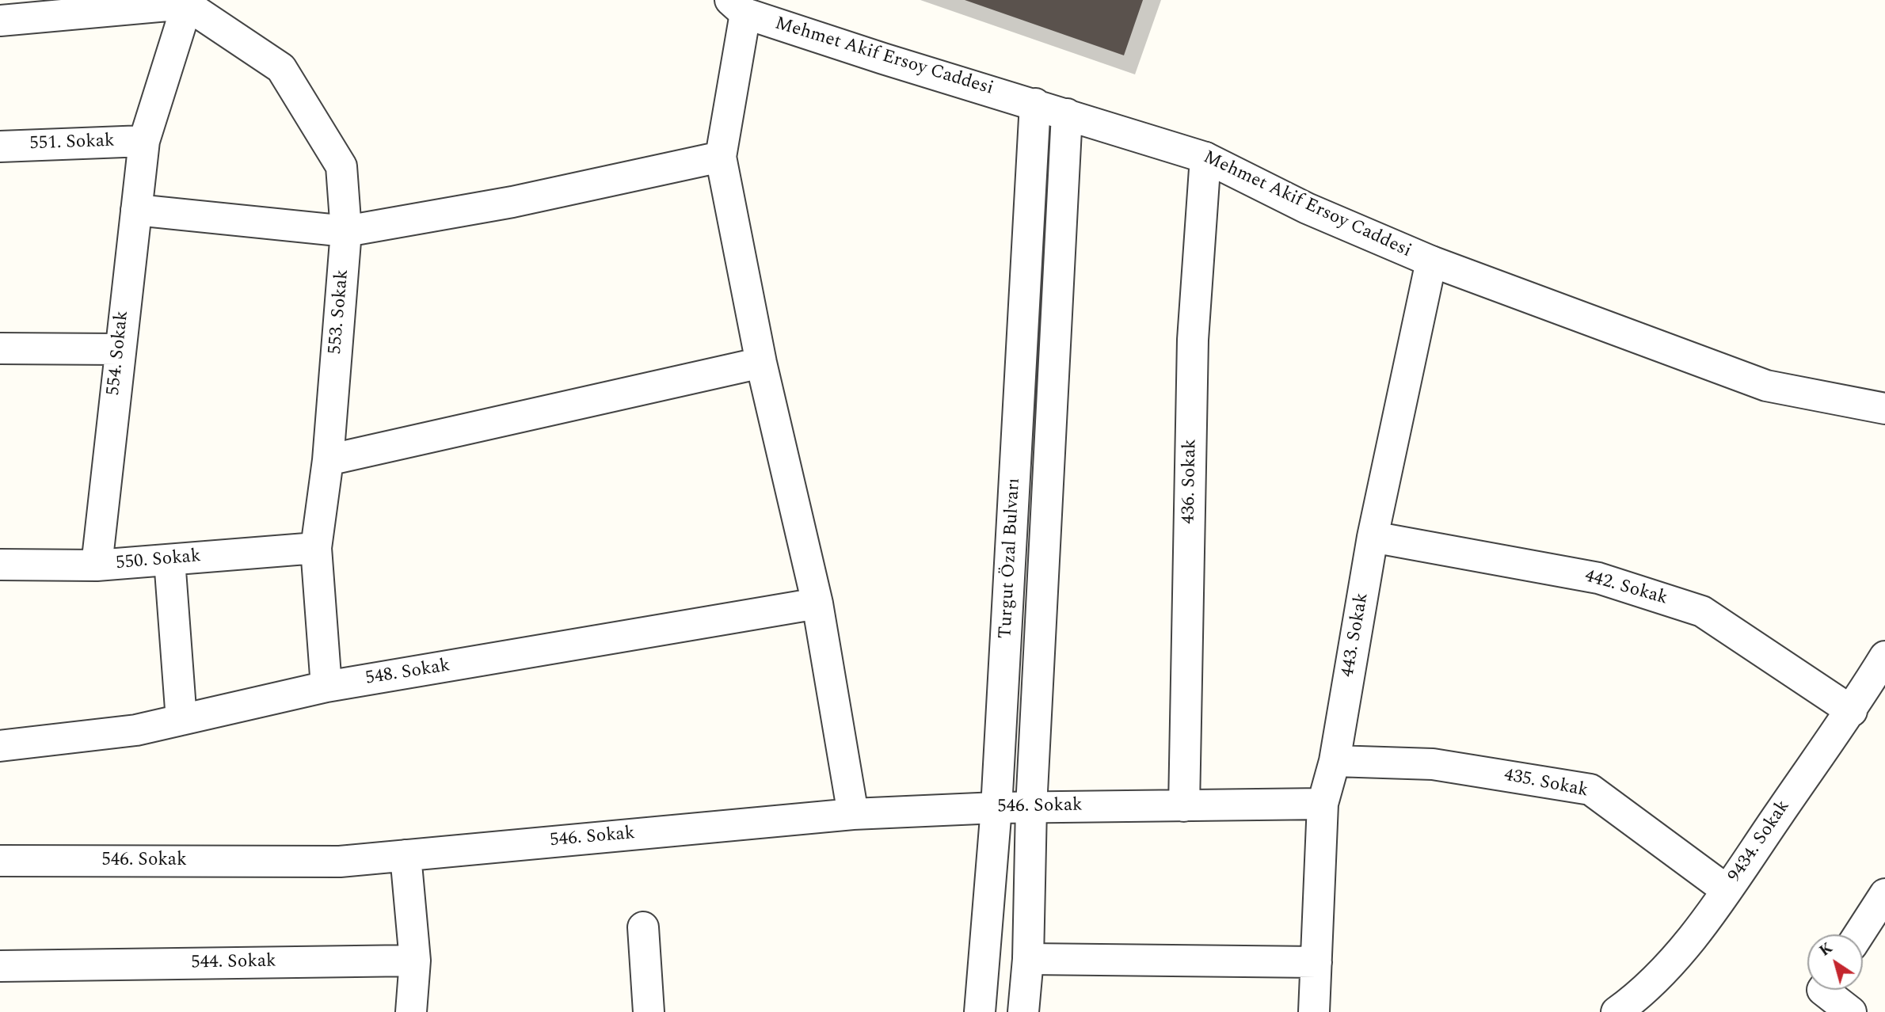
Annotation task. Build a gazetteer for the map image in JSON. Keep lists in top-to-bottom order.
{
  "streets": {
    "street": [
      "Mehmet Akif Ersoy Caddesi",
      "551. Sokak",
      "553. Sokak",
      "554. Sokak",
      "436. Sokak",
      "Turgut Özal Bulvarı",
      "550. Sokak",
      "442. Sokak",
      "443. Sokak",
      "548. Sokak",
      "435. Sokak",
      "546. Sokak",
      "9434. Sokak",
      "544. Sokak"
    ]
  },
  "crossings": [
    ["Mehmet Akif Ersoy Caddesi", "436. Sokak"],
    ["Mehmet Akif Ersoy Caddesi", "Turgut Özal Bulvarı"],
    ["Mehmet Akif Ersoy Caddesi", "443. Sokak"],
    ["551. Sokak", "554. Sokak"],
    ["553. Sokak", "554. Sokak"],
    ["553. Sokak", "550. Sokak"],
    ["553. Sokak", "548. Sokak"],
    ["554. Sokak", "550. Sokak"],
    ["436. Sokak", "546. Sokak"],
    ["Turgut Özal Bulvarı", "546. Sokak"],
    ["442. Sokak", "443. Sokak"],
    ["442. Sokak", "9434. Sokak"],
    ["443. Sokak", "435. Sokak"],
    ["443. Sokak", "546. Sokak"],
    ["435. Sokak", "9434. Sokak"]
  ],
  "north": "top left"
}
